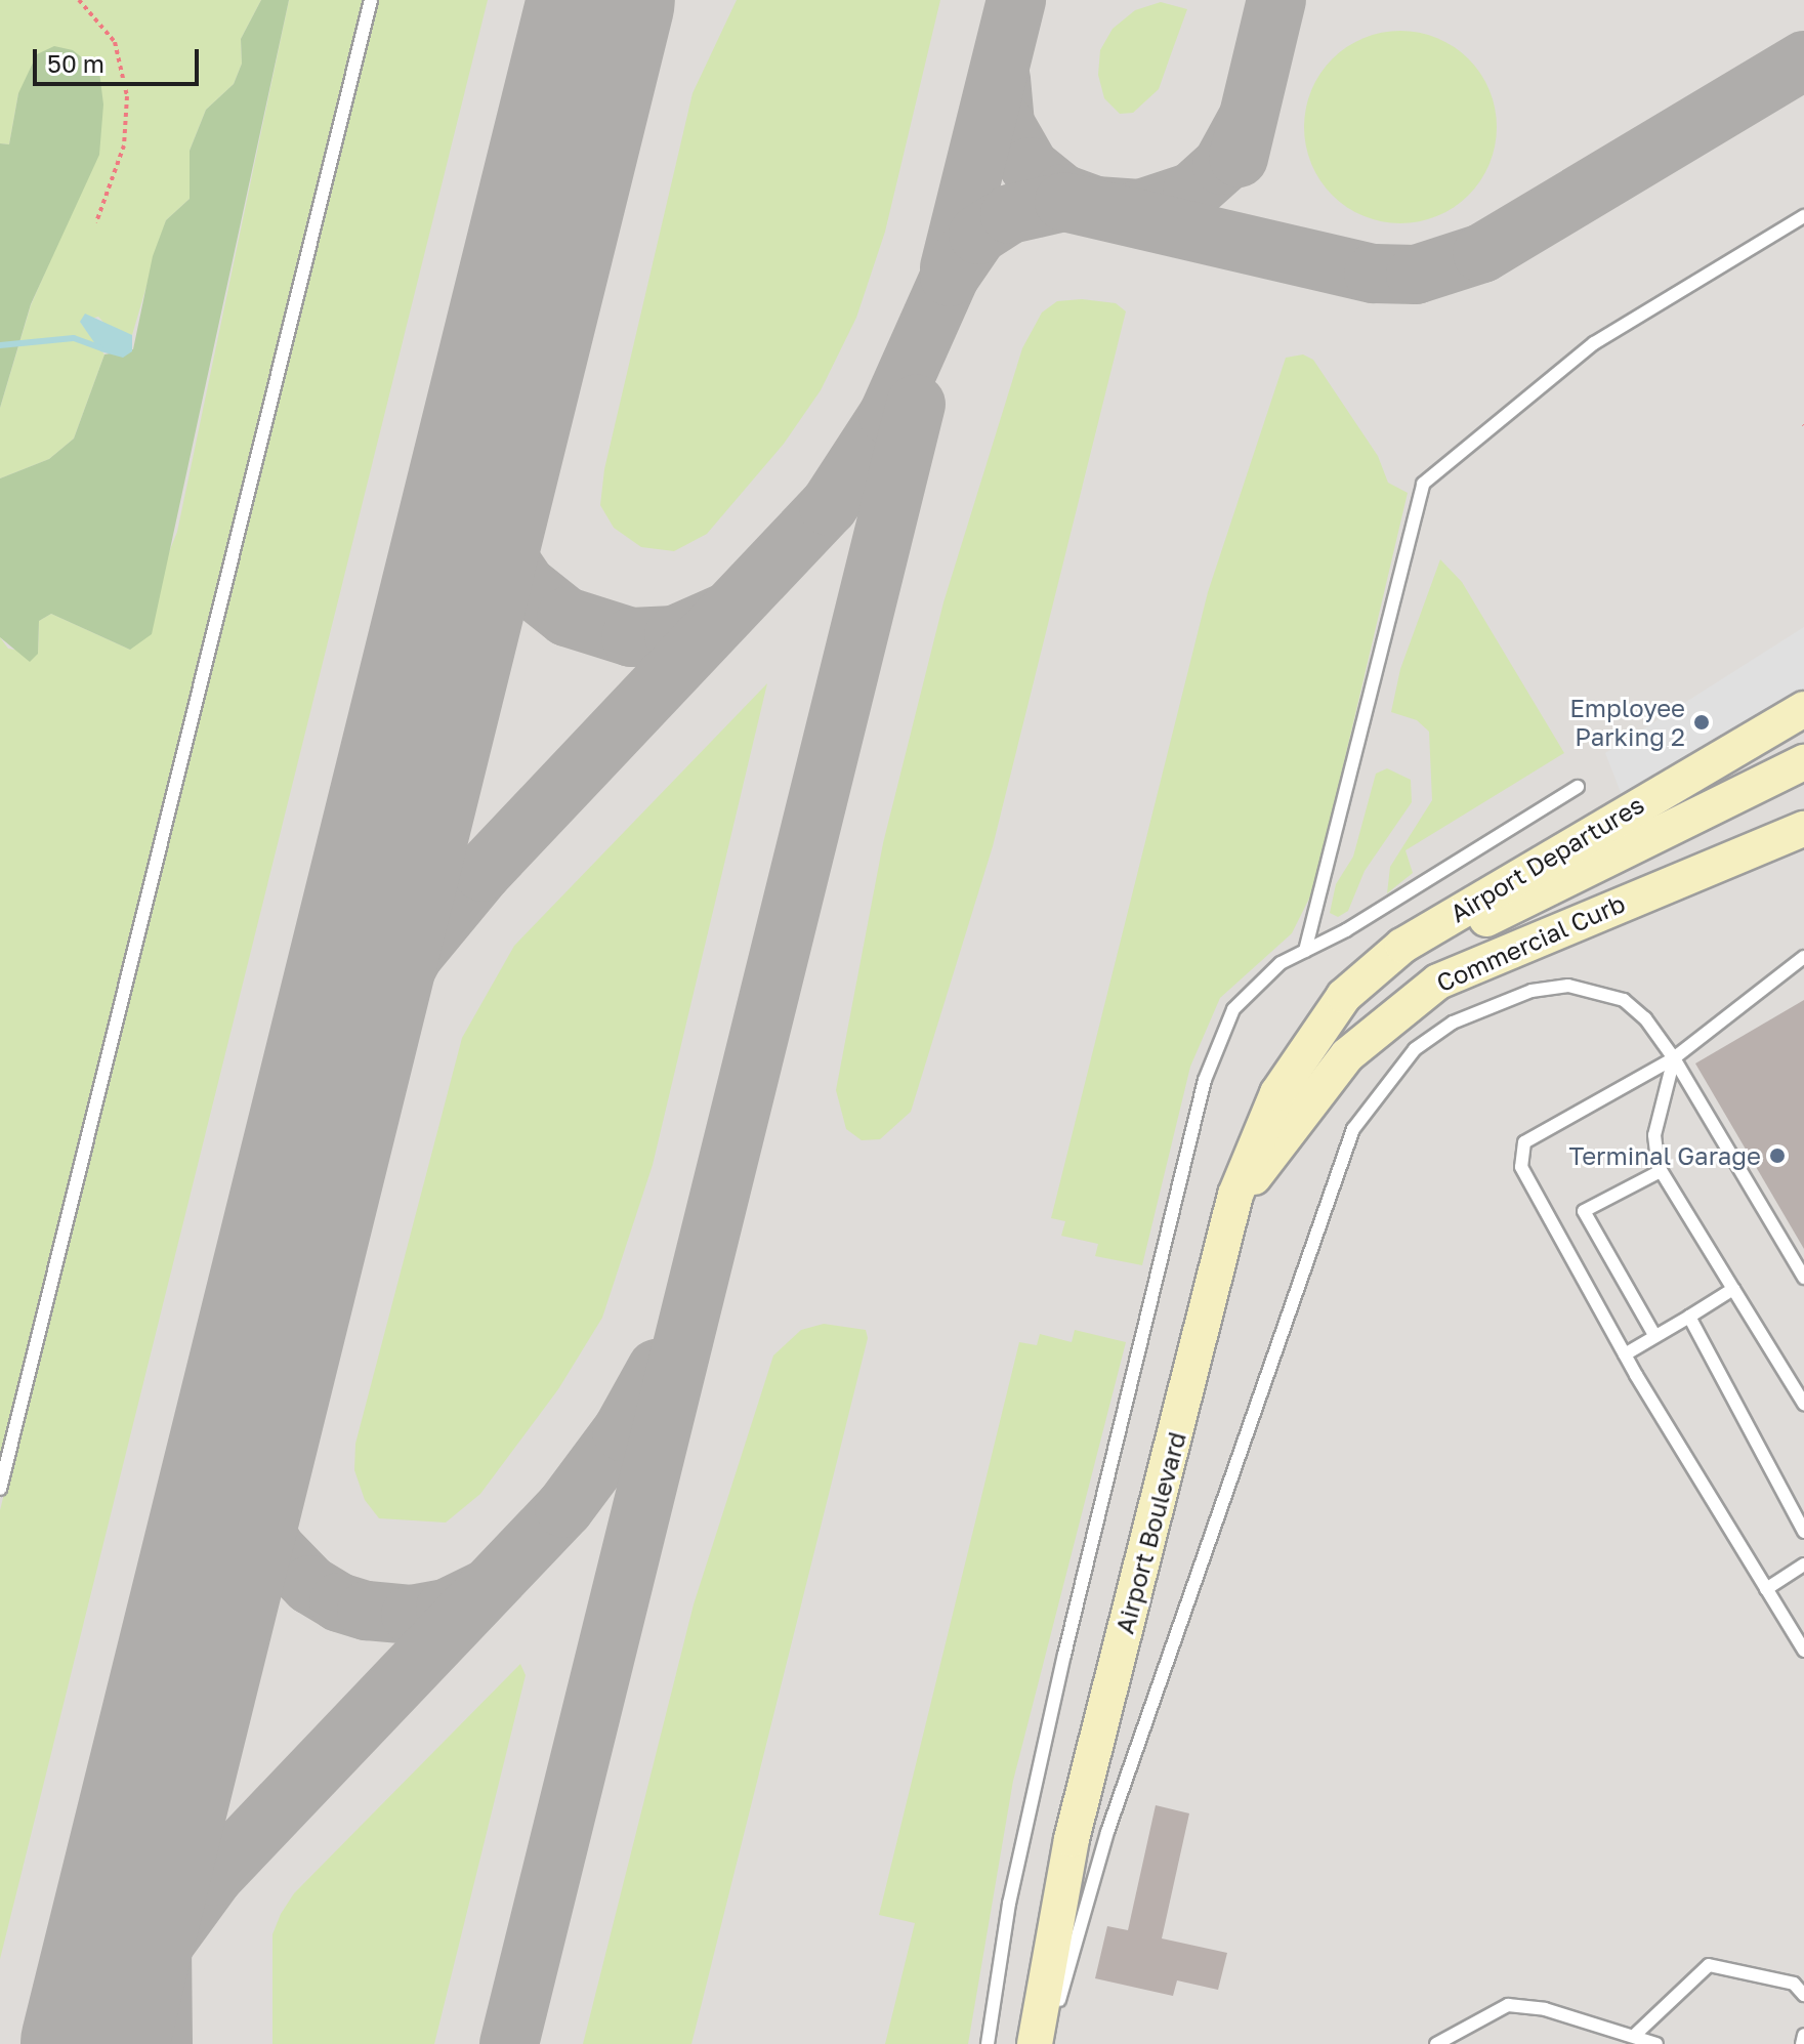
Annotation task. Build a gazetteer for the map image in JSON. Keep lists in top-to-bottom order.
{
  "streets": {
    "street": ["Airport Departures", "Commercial Curb", "Airport Boulevard"]
  },
  "crossings": [
    ["Airport Departures", "Airport Boulevard"],
    ["Commercial Curb", "Airport Boulevard"]
  ],
  "places": ["Employee Parking 2", "Terminal Garage"],
  "scale_bar": "50 m"
}
